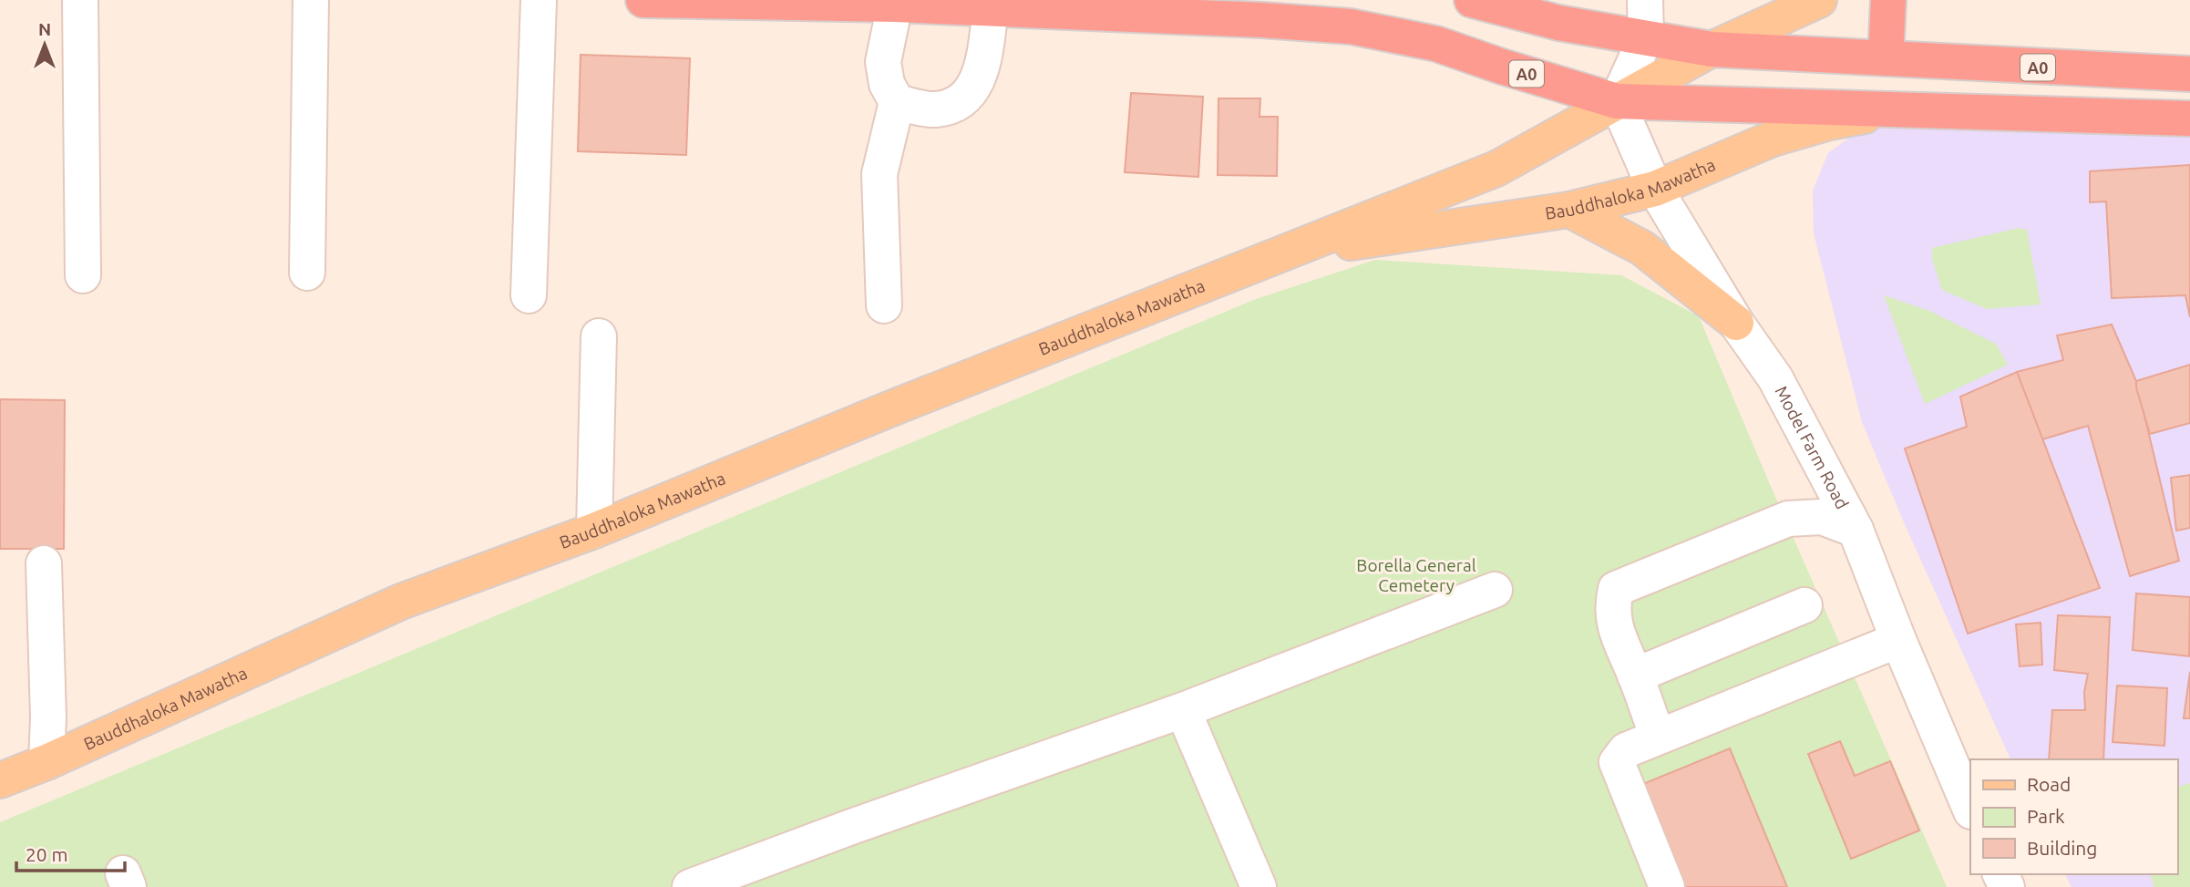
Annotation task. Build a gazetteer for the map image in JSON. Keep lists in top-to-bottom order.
{
  "streets": {
    "highway": ["A0"],
    "main road": ["Bauddhaloka Mawatha"],
    "street": ["Model Farm Road"]
  },
  "crossings": [
    ["A0", "Bauddhaloka Mawatha"],
    ["A0", "Model Farm Road"],
    ["Bauddhaloka Mawatha", "Model Farm Road"]
  ],
  "parks": ["Borella General Cemetery"],
  "legend": ["Road", "Park", "Building"],
  "scale_bar": "20 m",
  "north": "top"
}
